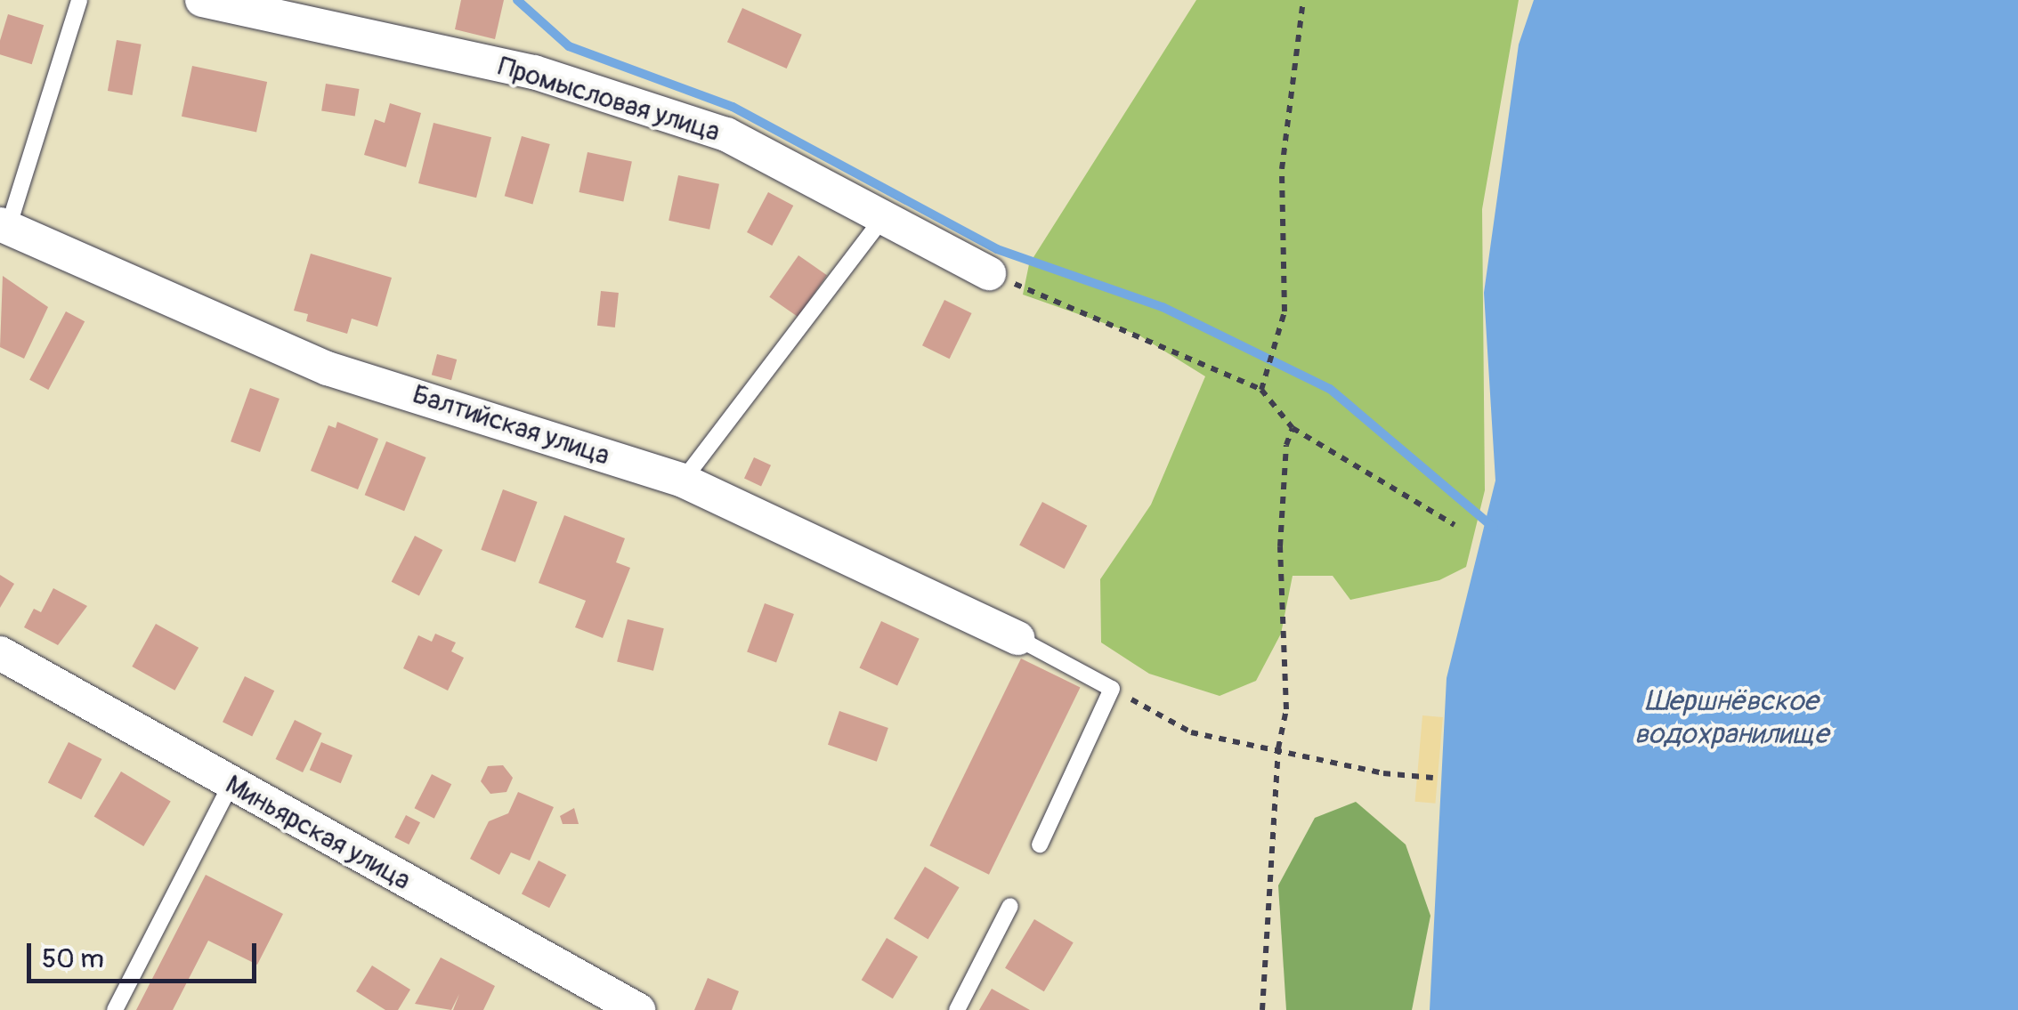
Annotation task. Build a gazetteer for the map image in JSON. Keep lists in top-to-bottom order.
{
  "streets": {
    "street": ["Промысловая улица", "Балтийская улица", "Миньярская улица"]
  },
  "water": ["Шершнёвское водохранилище"],
  "scale_bar": "50 m"
}
